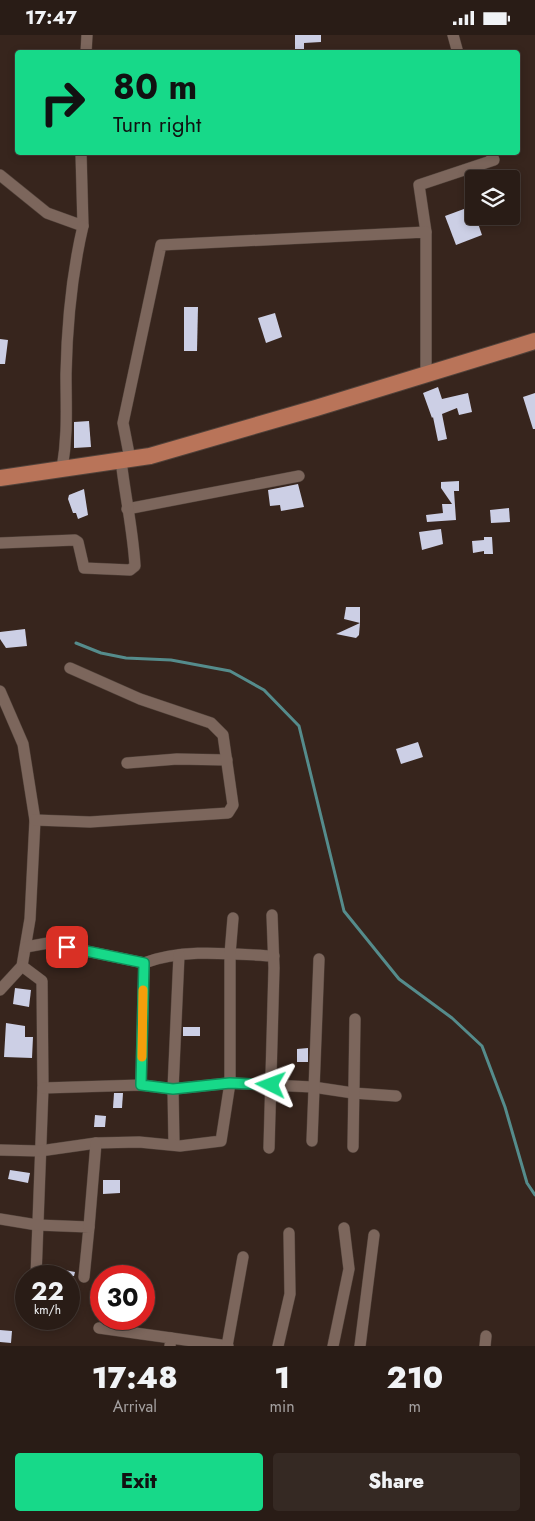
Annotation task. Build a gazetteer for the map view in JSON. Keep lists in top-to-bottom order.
{
  "page": {
    "status": "17:47",
    "turn": ["80 m", "Turn right"],
    "speed": "22 km/h",
    "limit": "30",
    "eta": [
      "17:48",
      "Arrival",
      "1",
      "min",
      "210",
      "m"
    ],
    "buttons": ["Exit", "Share"]
  }
}
